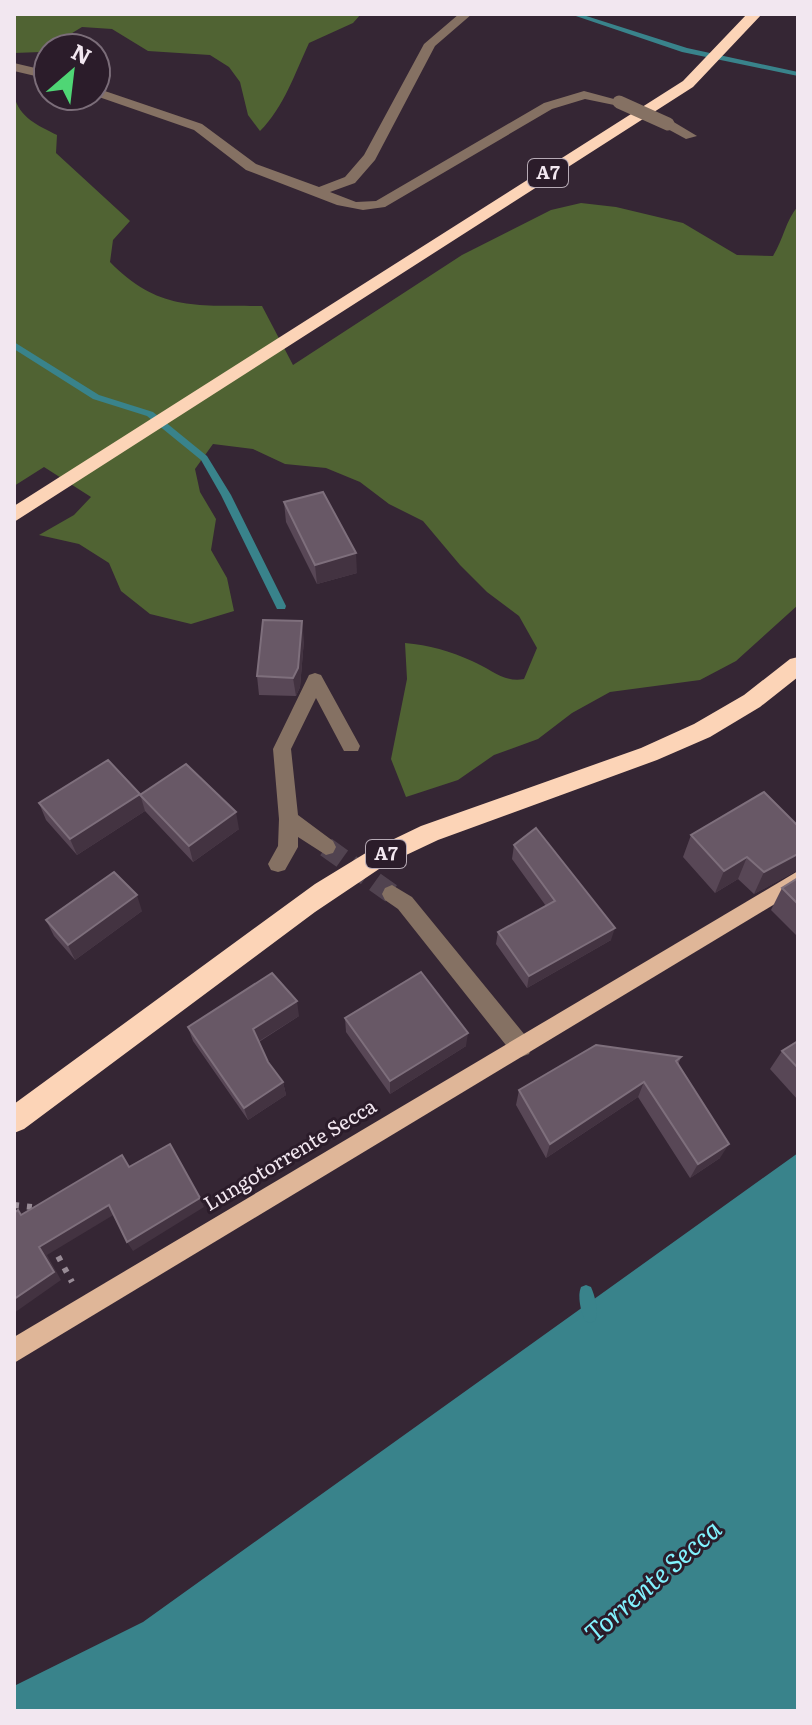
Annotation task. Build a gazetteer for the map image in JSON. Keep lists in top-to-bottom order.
{
  "streets": {
    "highway": ["A7"],
    "main road": ["Lungotorrente Secca"]
  },
  "water": ["Torrente Secca"],
  "north": "top right"
}
